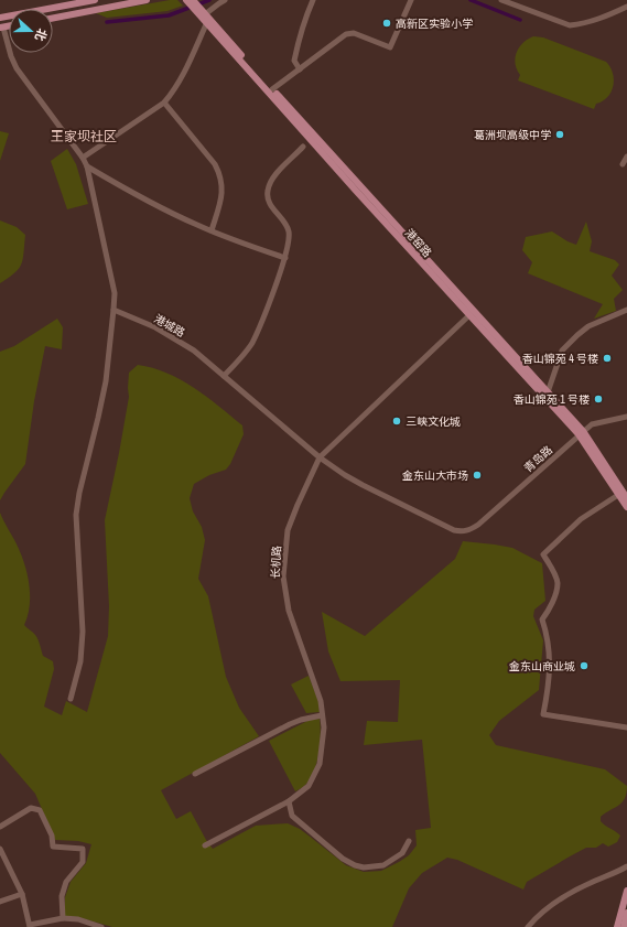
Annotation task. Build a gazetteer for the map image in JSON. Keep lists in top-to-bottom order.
{
  "streets": {
    "main road": ["港窑路"],
    "street": ["港城路", "青岛路", "长机路"]
  },
  "crossings": [
    ["港窑路", "青岛路"],
    ["港窑路", "长机路"],
    ["港城路", "青岛路"],
    ["港城路", "长机路"]
  ],
  "districts": ["王家坝社区"],
  "places": [
    "高新区实验小学",
    "葛洲坝高级中学",
    "香山锦苑 4 号楼",
    "香山锦苑 1 号楼",
    "三峡文化城",
    "金东山大市场",
    "金东山商业城"
  ],
  "north": "right"
}
